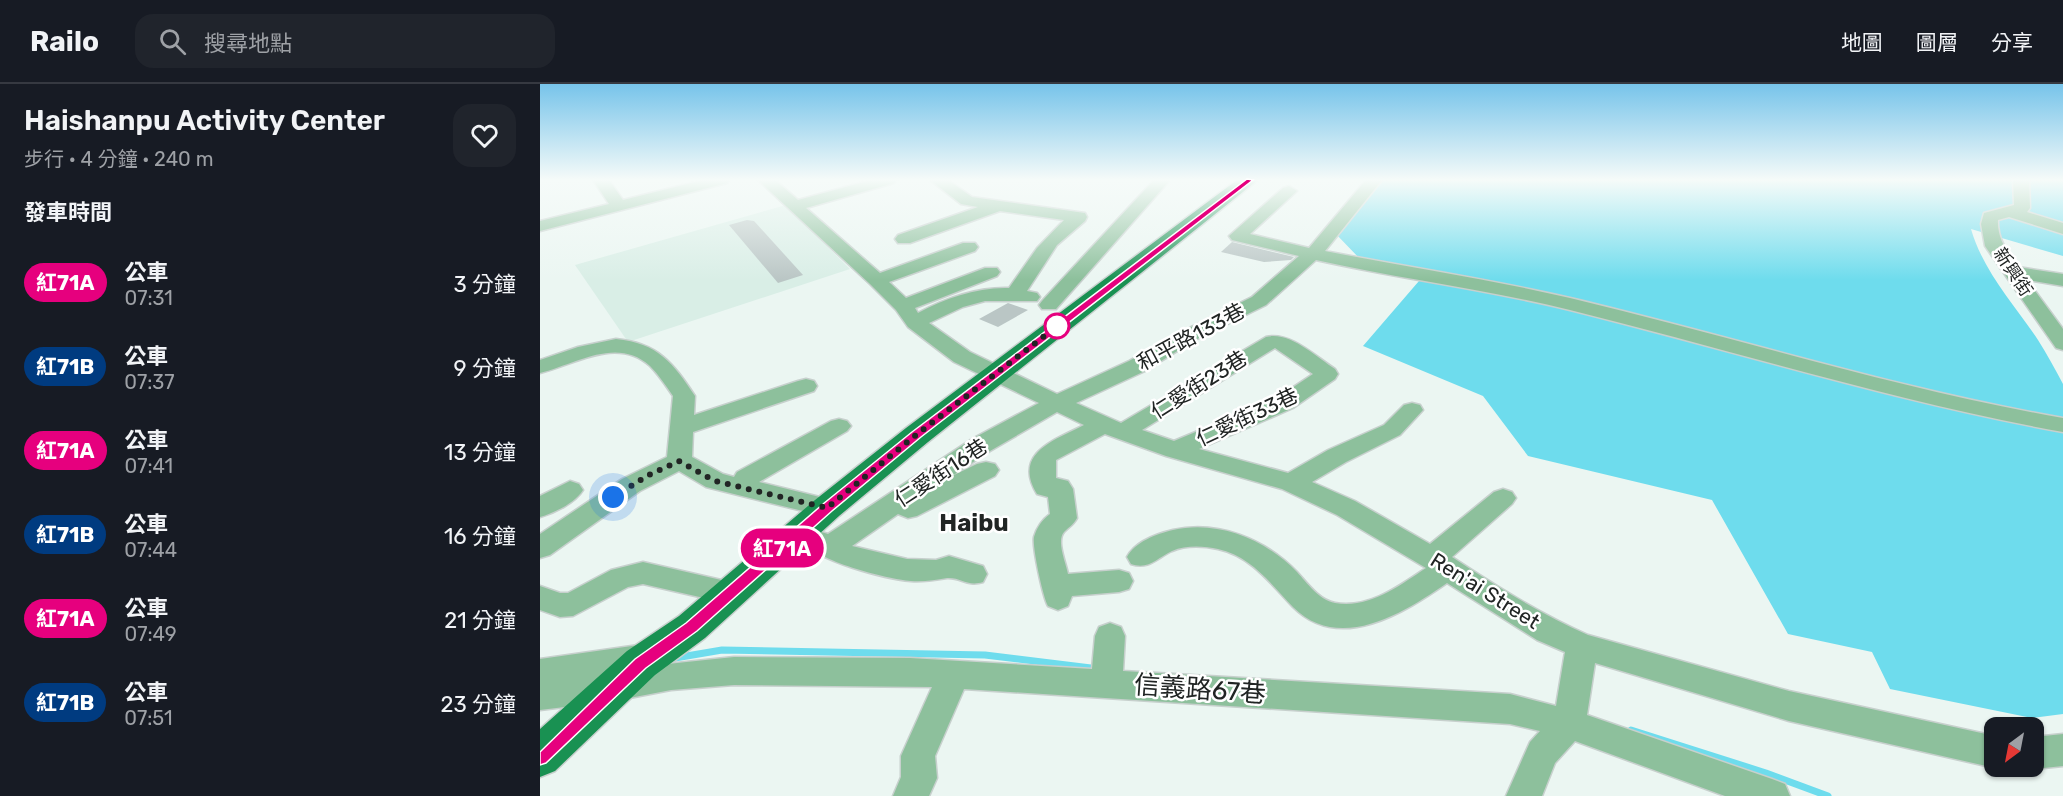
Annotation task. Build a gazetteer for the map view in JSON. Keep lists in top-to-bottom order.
{
  "streets": {
    "street": [
      "新興街",
      "和平路133巷",
      "仁愛街23巷",
      "仁愛街33巷",
      "仁愛街16巷",
      "Ren'ai Street",
      "信義路67巷"
    ]
  },
  "crossings": [
    ["和平路133巷", "仁愛街16巷"],
    ["和平路133巷", "Ren'ai Street"],
    ["仁愛街23巷", "仁愛街33巷"],
    ["仁愛街23巷", "Ren'ai Street"],
    ["仁愛街33巷", "Ren'ai Street"],
    ["仁愛街16巷", "Ren'ai Street"]
  ],
  "districts": ["Haibu"],
  "lines": ["bus line 紅71A"],
  "north": "bottom left",
  "page": {
    "header": "Railo",
    "search": "搜尋地點",
    "nav": ["地圖", "圖層", "分享"],
    "heading": [
      ["Haishanpu Activity Center", "步行 · 4 分鐘 · 240 m"],
      "發車時間"
    ],
    "on_map": "紅71A",
    "list": [
      {
        "mark": "紅71A",
        "name": "公車",
        "note": "07:31",
        "value": "3 分鐘"
      },
      {
        "mark": "紅71B",
        "name": "公車",
        "note": "07:37",
        "value": "9 分鐘"
      },
      {
        "mark": "紅71A",
        "name": "公車",
        "note": "07:41",
        "value": "13 分鐘"
      },
      {
        "mark": "紅71B",
        "name": "公車",
        "note": "07:44",
        "value": "16 分鐘"
      },
      {
        "mark": "紅71A",
        "name": "公車",
        "note": "07:49",
        "value": "21 分鐘"
      },
      {
        "mark": "紅71B",
        "name": "公車",
        "note": "07:51",
        "value": "23 分鐘"
      }
    ]
  }
}
